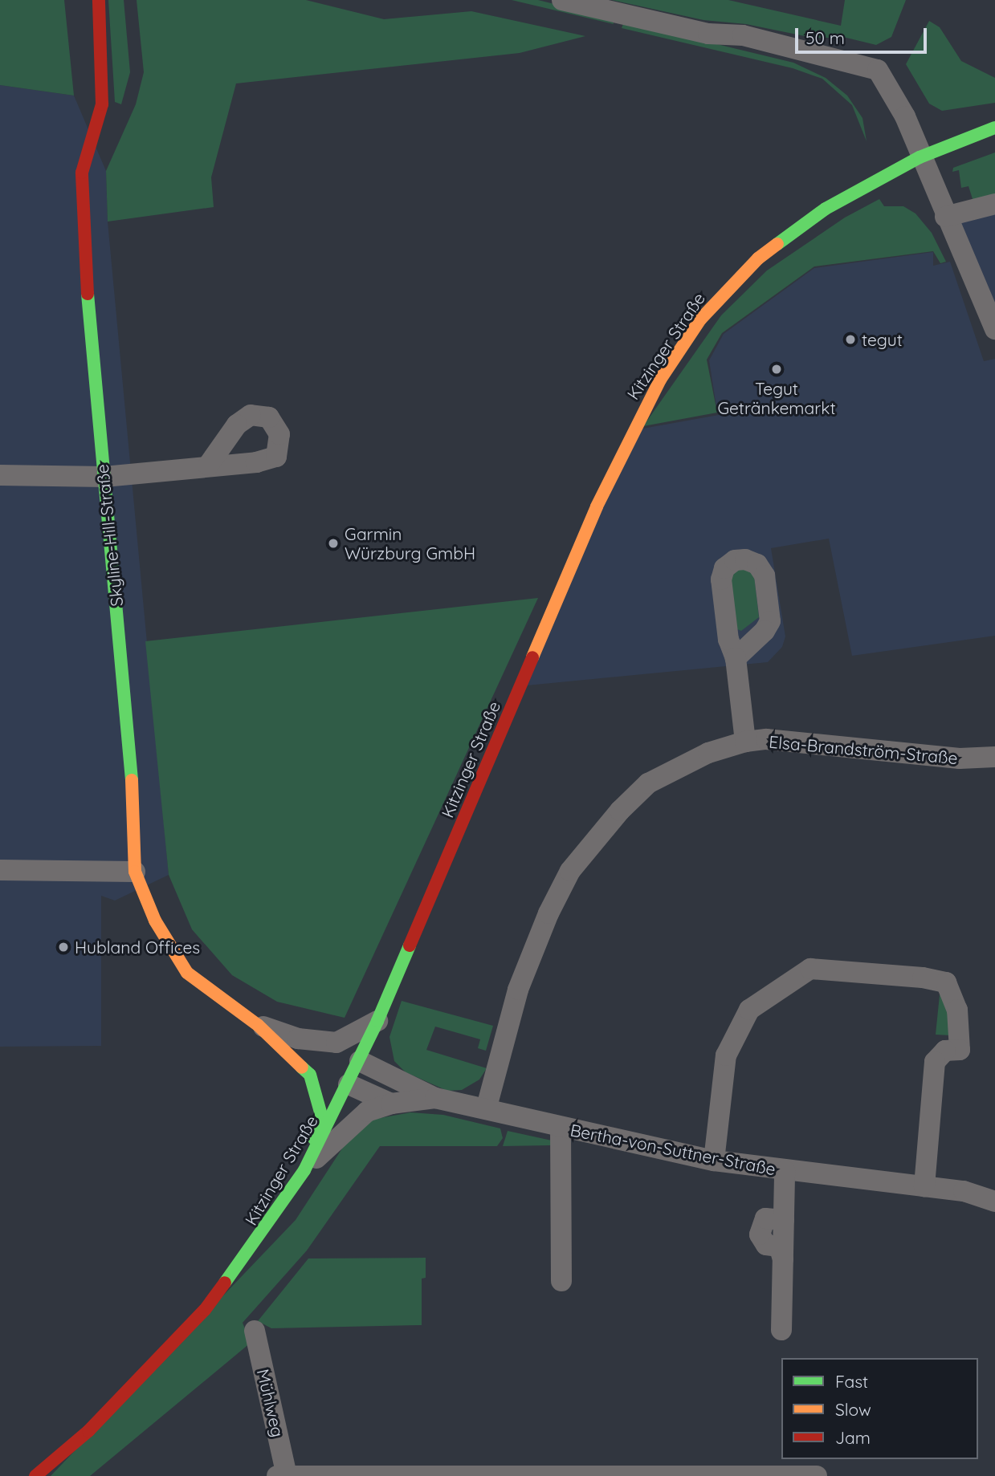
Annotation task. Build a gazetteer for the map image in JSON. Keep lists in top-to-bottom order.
{
  "streets": {
    "street": [
      "Kitzinger Straße",
      "Skyline-Hill-Straße",
      "Elsa-Brandström-Straße",
      "Bertha-von-Suttner-Straße",
      "Mühlweg"
    ]
  },
  "crossings": [
    ["Kitzinger Straße", "Skyline-Hill-Straße"],
    ["Kitzinger Straße", "Bertha-von-Suttner-Straße"],
    ["Skyline-Hill-Straße", "Bertha-von-Suttner-Straße"],
    ["Elsa-Brandström-Straße", "Bertha-von-Suttner-Straße"]
  ],
  "places": [
    "tegut",
    "Tegut Getränkemarkt",
    "Garmin Würzburg GmbH",
    "Hubland Offices"
  ],
  "legend": ["Fast", "Slow", "Jam"],
  "scale_bar": "50 m"
}
